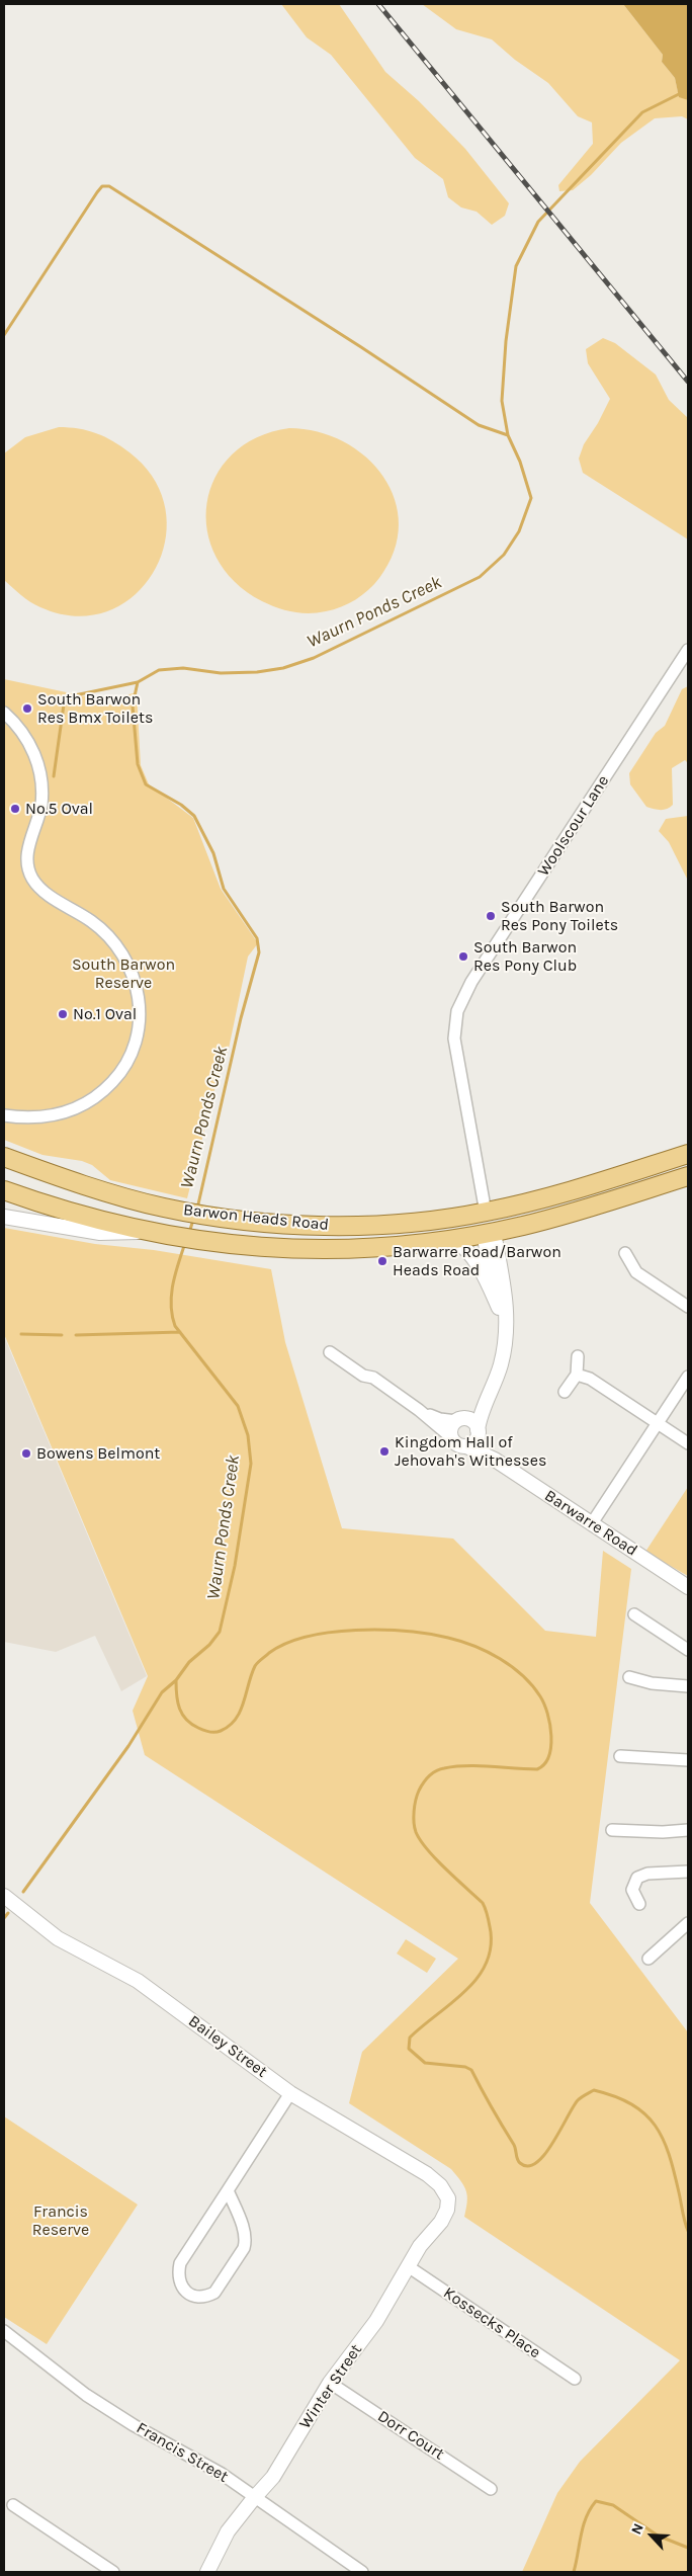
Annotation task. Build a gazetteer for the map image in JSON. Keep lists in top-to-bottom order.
{
  "streets": {
    "main road": ["Barwon Heads Road"],
    "street": [
      "Woolscour Lane",
      "Barwarre Road",
      "Bailey Street",
      "Kossecks Place",
      "Winter Street",
      "Dorr Court",
      "Francis Street"
    ]
  },
  "crossings": [
    ["Woolscour Lane", "Barwon Heads Road"],
    ["Bailey Street", "Winter Street"],
    ["Kossecks Place", "Winter Street"],
    ["Winter Street", "Dorr Court"],
    ["Winter Street", "Francis Street"]
  ],
  "water": ["Waurn Ponds Creek"],
  "parks": ["South Barwon Reserve", "Francis Reserve"],
  "places": [
    "South Barwon Res Bmx Toilets",
    "No.5 Oval",
    "South Barwon Res Pony Toilets",
    "South Barwon Res Pony Club",
    "No.1 Oval",
    "Barwarre Road/Barwon Heads Road",
    "Kingdom Hall of Jehovah's Witnesses",
    "Bowens Belmont"
  ],
  "north": "top left"
}
